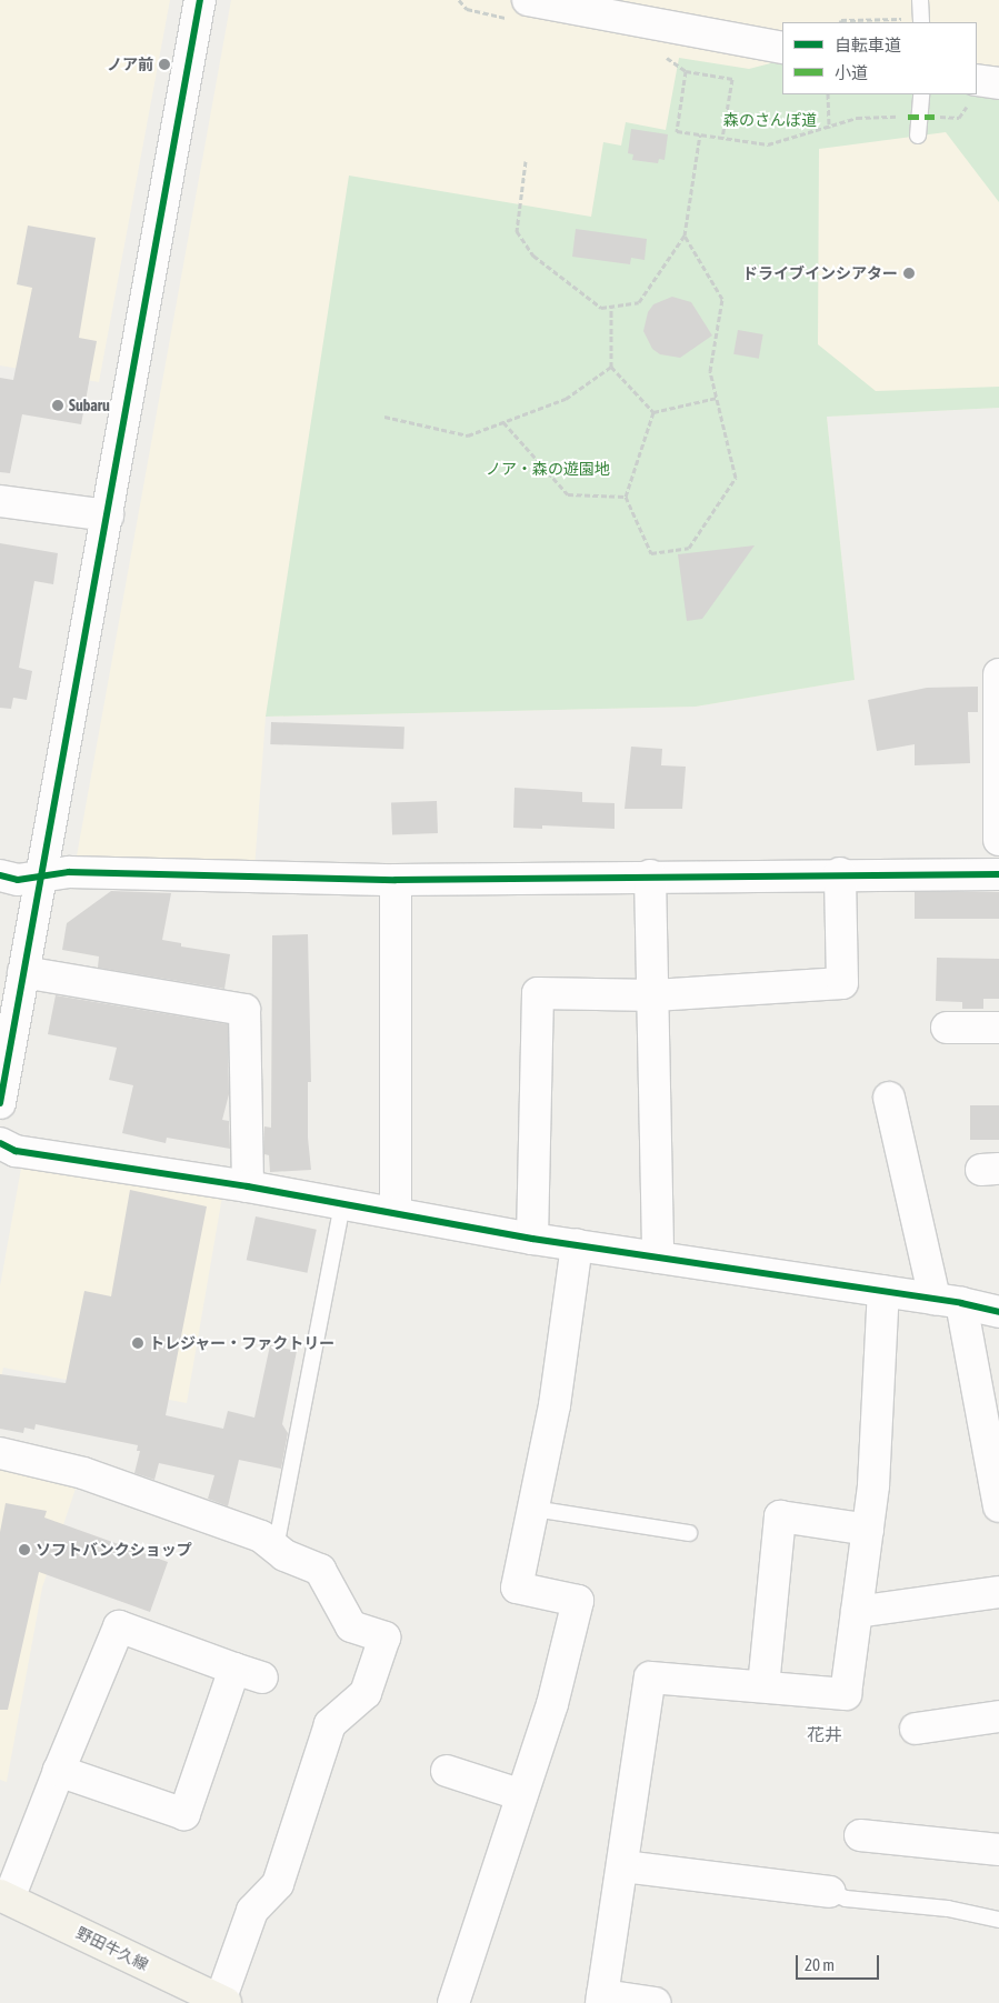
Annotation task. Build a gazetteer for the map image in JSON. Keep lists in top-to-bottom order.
{
  "streets": {
    "main road": ["野田牛久線"]
  },
  "districts": ["花井"],
  "parks": ["森のさんぽ道", "ノア・森の遊園地"],
  "places": [
    "ノア前",
    "ドライブインシアター",
    "Subaru",
    "トレジャー・ファクトリー",
    "ソフトバンクショップ"
  ],
  "legend": ["自転車道", "小道"],
  "scale_bar": "20 m"
}
